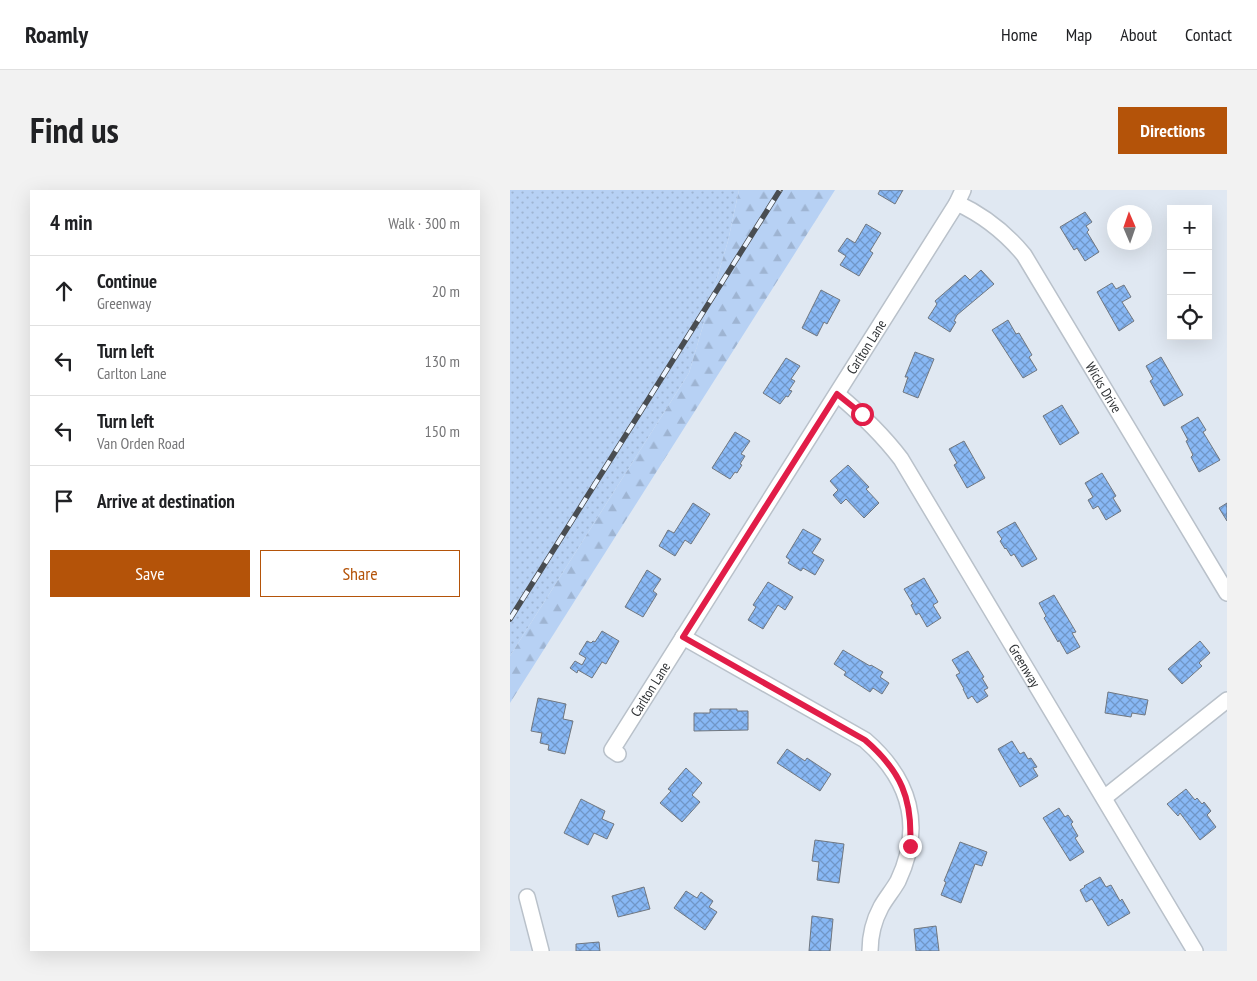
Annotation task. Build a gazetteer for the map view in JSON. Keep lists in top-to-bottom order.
{
  "streets": {
    "street": ["Carlton Lane", "Wicks Drive", "Greenway"]
  },
  "crossings": [
    ["Carlton Lane", "Wicks Drive"],
    ["Carlton Lane", "Greenway"]
  ],
  "north": "top",
  "page": {
    "header": "Roamly",
    "nav": [
      "Home",
      "Map",
      "About",
      "Contact"
    ],
    "title": "Find us",
    "buttons": [
      "Directions",
      ["Save", "Share"]
    ],
    "heading": ["4 min", "Walk · 300 m"],
    "map_buttons": ["+", "−"],
    "list": [
      ["Continue", "Greenway", "20 m"],
      ["Turn left", "Carlton Lane", "130 m"],
      ["Turn left", "Van Orden Road", "150 m"],
      "Arrive at destination"
    ]
  }
}
